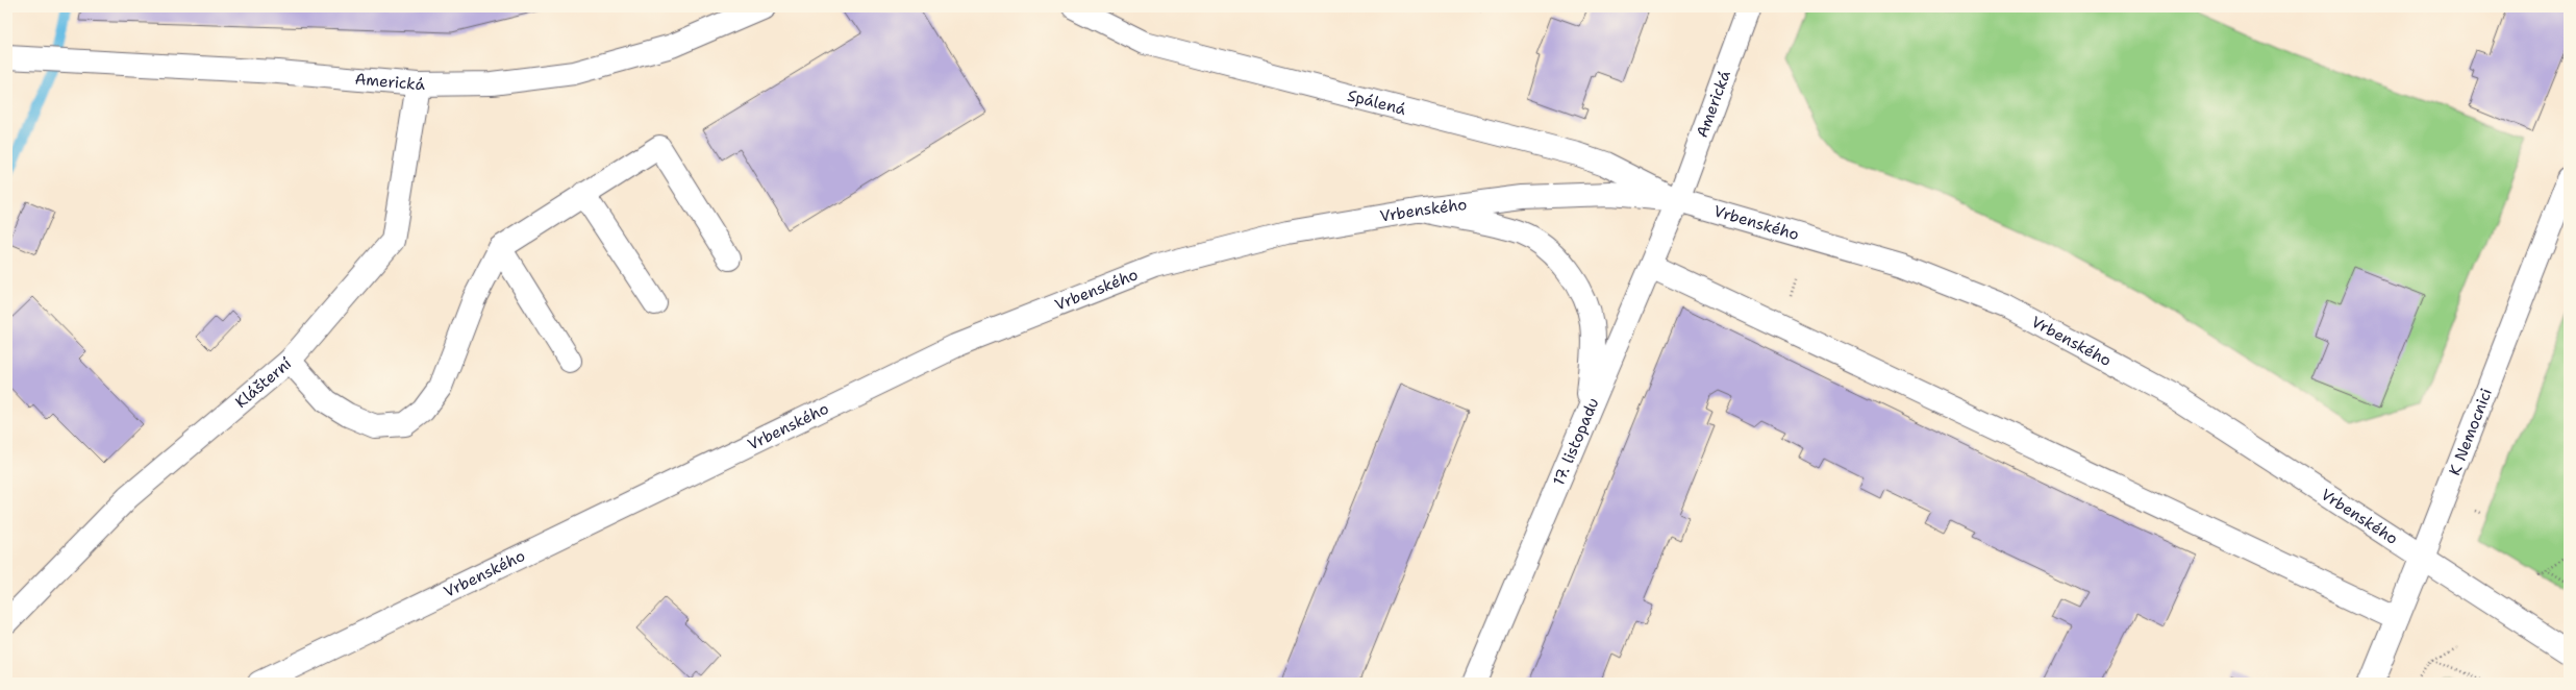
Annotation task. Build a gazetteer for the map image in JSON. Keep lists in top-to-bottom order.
{
  "streets": {
    "street": [
      "Americká",
      "Spálená",
      "Vrbenského",
      "Klášterní",
      "K Nemocnici",
      "17. listopadu"
    ]
  },
  "crossings": [
    ["Americká", "Spálená"],
    ["Americká", "Vrbenského"],
    ["Americká", "Klášterní"],
    ["Americká", "17. listopadu"],
    ["Spálená", "Vrbenského"],
    ["Spálená", "17. listopadu"],
    ["Vrbenského", "K Nemocnici"],
    ["Vrbenského", "17. listopadu"]
  ]
}
